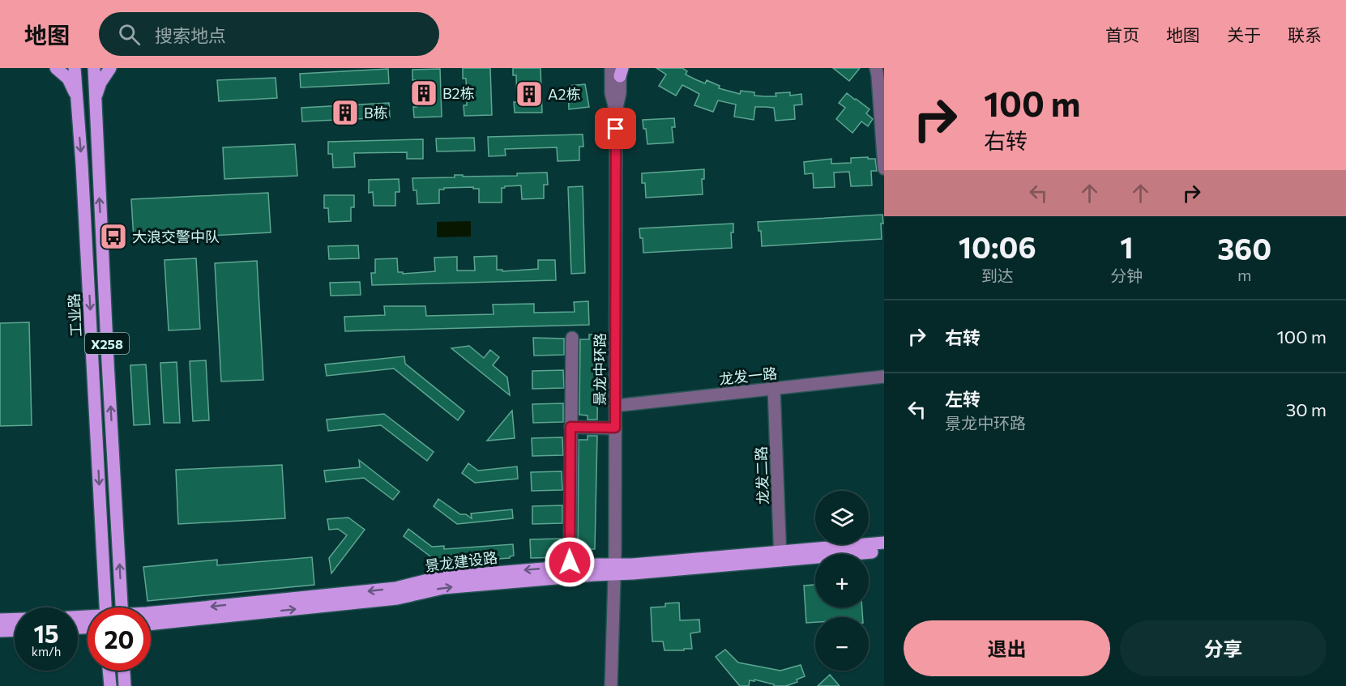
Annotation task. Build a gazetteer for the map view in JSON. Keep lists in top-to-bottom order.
{
  "streets": {
    "main road": ["工业路", "X258", "景龙建设路"],
    "street": ["景龙中环路", "龙发一路", "龙发二路"]
  },
  "crossings": [
    ["景龙中环路", "龙发一路"],
    ["景龙中环路", "景龙建设路"],
    ["龙发一路", "龙发二路"],
    ["龙发二路", "景龙建设路"]
  ],
  "places": {
    "building": ["B2栋", "A2栋", "B栋"],
    "bus stop": ["大浪交警中队"]
  },
  "page": {
    "header": "地图",
    "search": "搜索地点",
    "nav": [
      "首页",
      "地图",
      "关于",
      "联系"
    ],
    "turn": ["100 m", "右转"],
    "eta": [
      "10:06",
      "到达",
      "1",
      "分钟",
      "360",
      "m"
    ],
    "list": [
      {
        "name": "右转",
        "value": "100 m"
      },
      {
        "name": "左转",
        "note": "景龙中环路",
        "value": "30 m"
      }
    ],
    "map_buttons": ["+", "−"],
    "speed": "15 km/h",
    "limit": "20",
    "buttons": ["退出", "分享"]
  }
}
